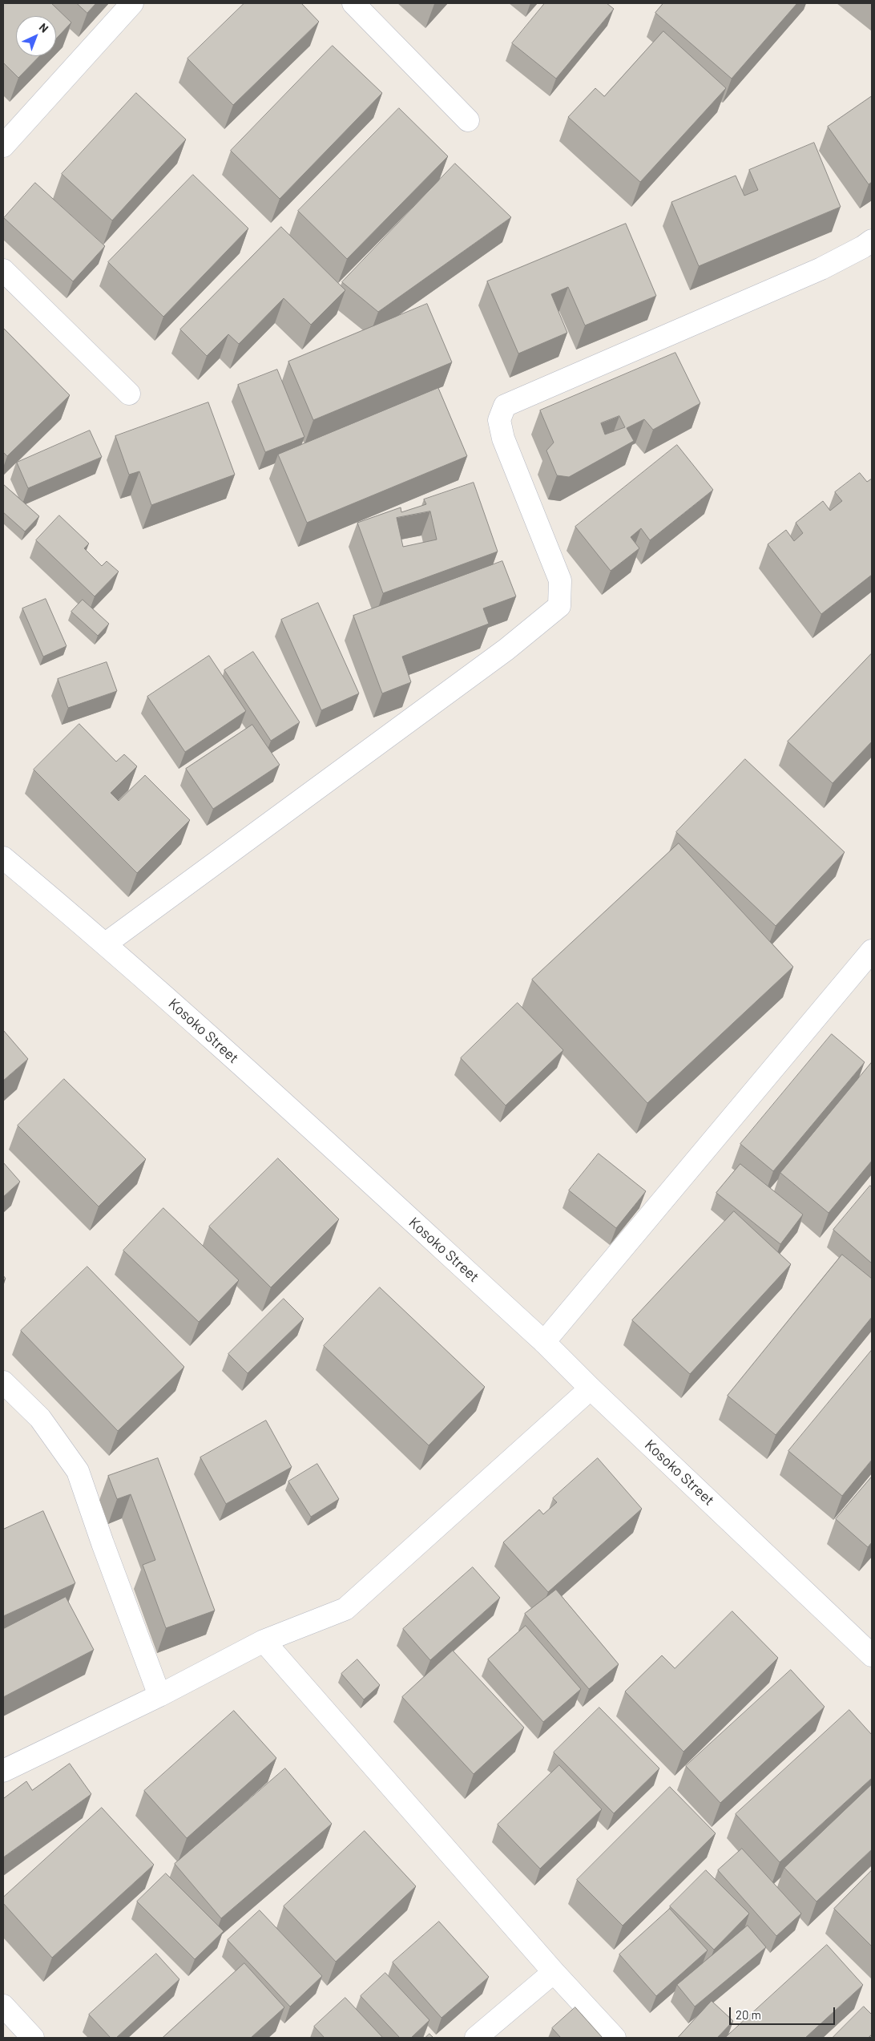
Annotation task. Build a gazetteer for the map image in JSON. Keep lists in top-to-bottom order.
{
  "streets": {
    "street": ["Kosoko Street"]
  },
  "scale_bar": "20 m",
  "north": "top right"
}
